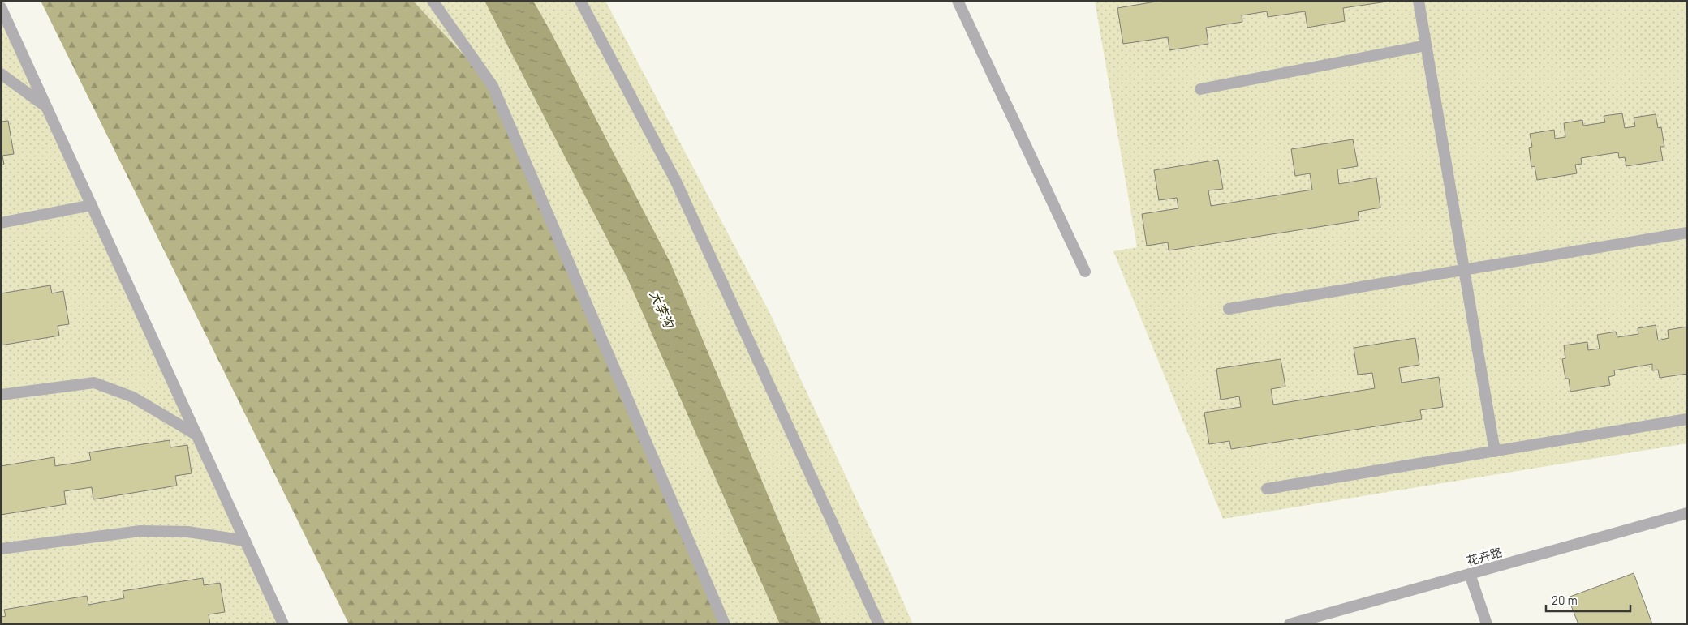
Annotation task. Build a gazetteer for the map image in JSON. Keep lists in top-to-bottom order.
{
  "streets": {
    "street": ["花卉路"]
  },
  "water": ["大李沟"],
  "scale_bar": "20 m"
}
